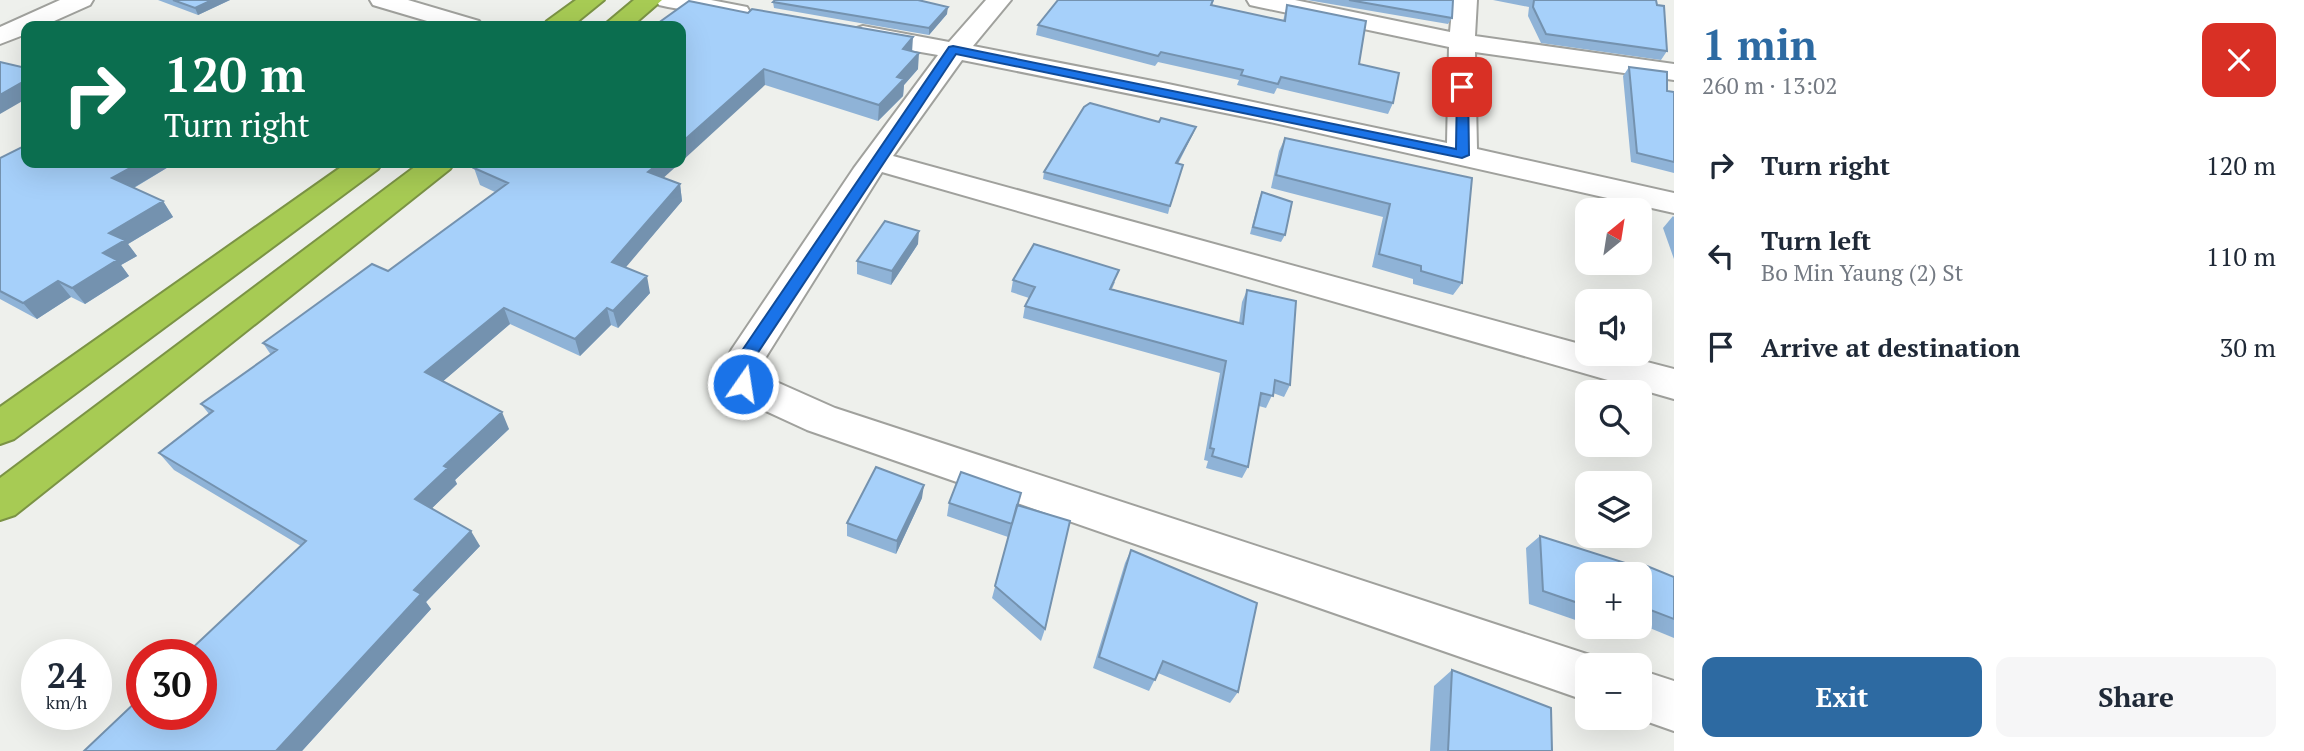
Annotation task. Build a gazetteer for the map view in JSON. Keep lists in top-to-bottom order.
{
  "north": "top right",
  "page": {
    "heading": ["1 min", "260 m · 13:02"],
    "turn": ["120 m", "Turn right"],
    "list": [
      {
        "name": "Turn right",
        "value": "120 m"
      },
      {
        "name": "Turn left",
        "note": "Bo Min Yaung (2) St",
        "value": "110 m"
      },
      {
        "name": "Arrive at destination",
        "value": "30 m"
      }
    ],
    "map_buttons": ["+", "−"],
    "speed": "24 km/h",
    "limit": "30",
    "buttons": ["Exit", "Share"]
  }
}
